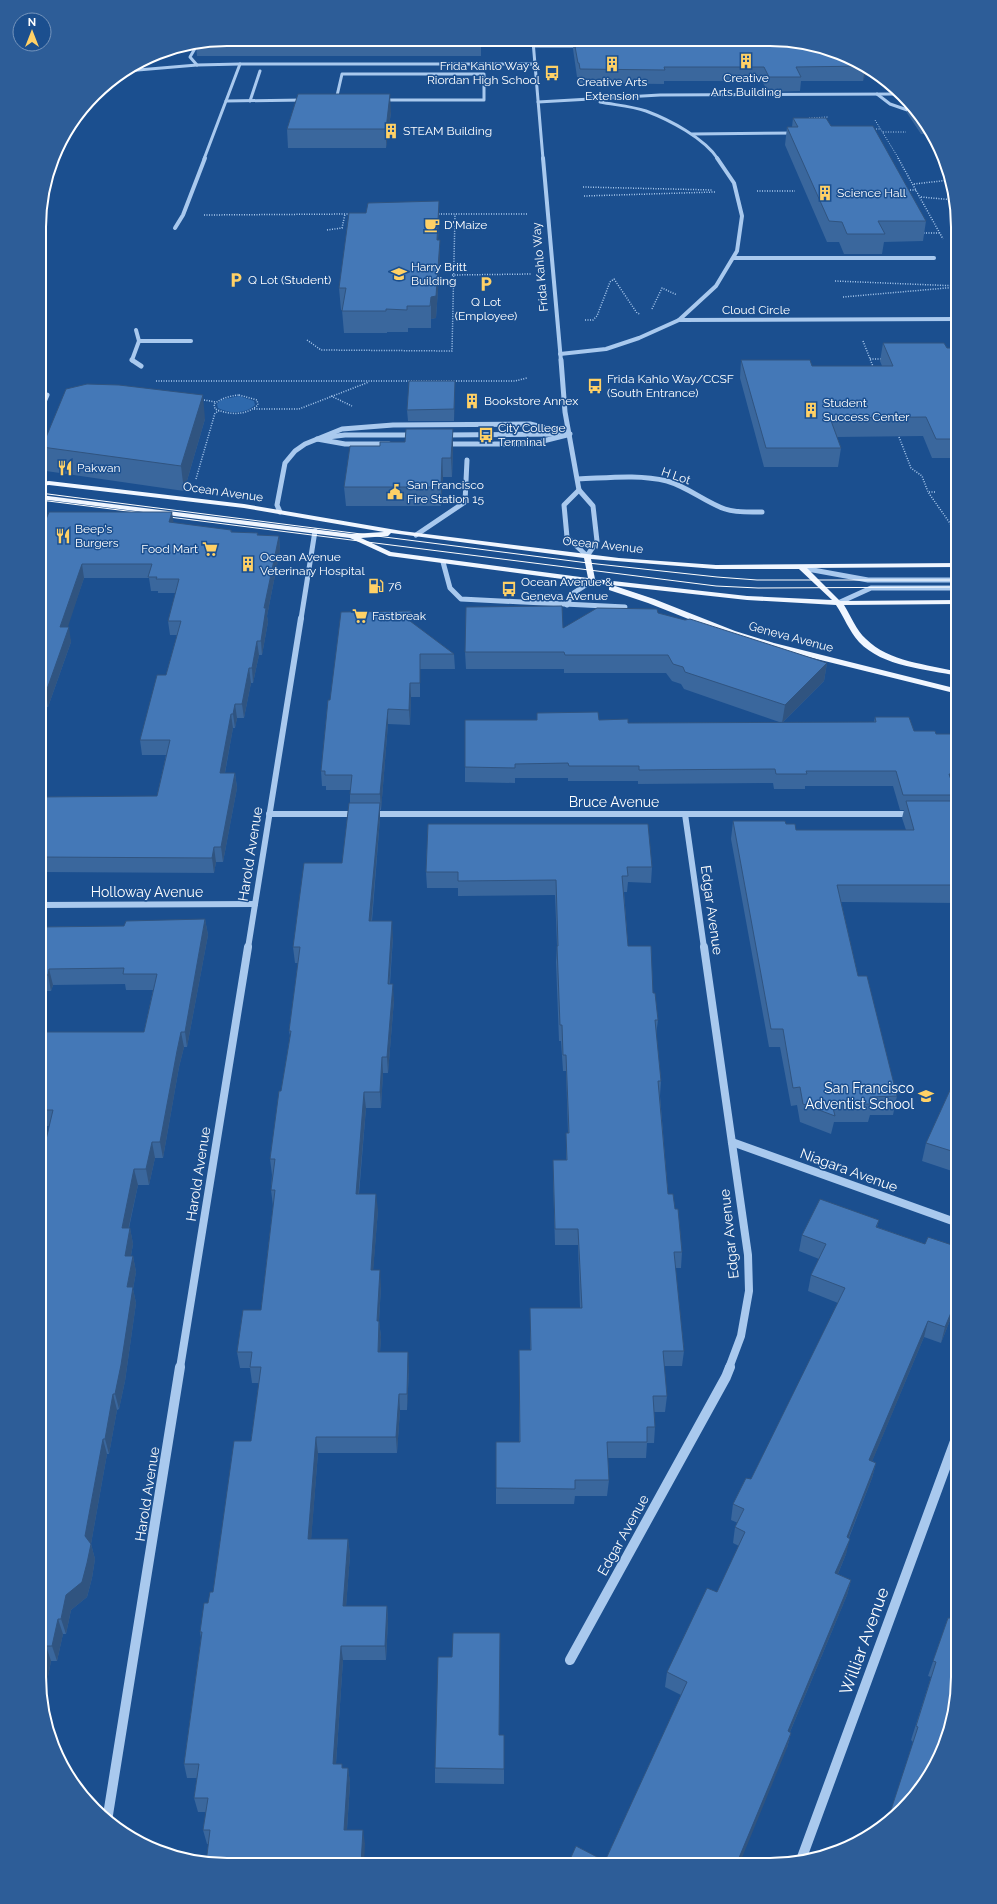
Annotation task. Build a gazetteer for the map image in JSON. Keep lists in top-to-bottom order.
{
  "streets": {
    "main road": ["Ocean Avenue", "Geneva Avenue"],
    "street": [
      "Frida Kahlo Way",
      "Cloud Circle",
      "H Lot",
      "Bruce Avenue",
      "Harold Avenue",
      "Holloway Avenue",
      "Edgar Avenue",
      "Niagara Avenue",
      "Williar Avenue"
    ]
  },
  "crossings": [
    ["Frida Kahlo Way", "Cloud Circle"],
    ["Frida Kahlo Way", "H Lot"],
    ["Ocean Avenue", "Geneva Avenue"],
    ["Ocean Avenue", "Harold Avenue"],
    ["Bruce Avenue", "Harold Avenue"],
    ["Bruce Avenue", "Edgar Avenue"],
    ["Harold Avenue", "Holloway Avenue"],
    ["Edgar Avenue", "Niagara Avenue"]
  ],
  "places": {
    "building": [
      "Creative Arts Building",
      "Creative Arts Extension",
      "STEAM Building",
      "Science Hall",
      "Bookstore Annex",
      "Student Success Center",
      "Ocean Avenue Veterinary Hospital"
    ],
    "bus stop": [
      "Frida Kahlo Way & Riordan High School",
      "Frida Kahlo Way/CCSF (South Entrance)",
      "City College Terminal",
      "Ocean Avenue & Geneva Avenue"
    ],
    "cafe": ["D'Maize"],
    "school or university": ["Harry Britt Building", "San Francisco Adventist School"],
    "parking": ["Q Lot (Student)", "Q Lot (Employee)"],
    "restaurant": ["Pakwan", "Beep's Burgers"],
    "public building": ["San Francisco Fire Station 15"],
    "supermarket": ["Food Mart", "Fastbreak"],
    "fuel station": ["76"]
  },
  "north": "top"
}
